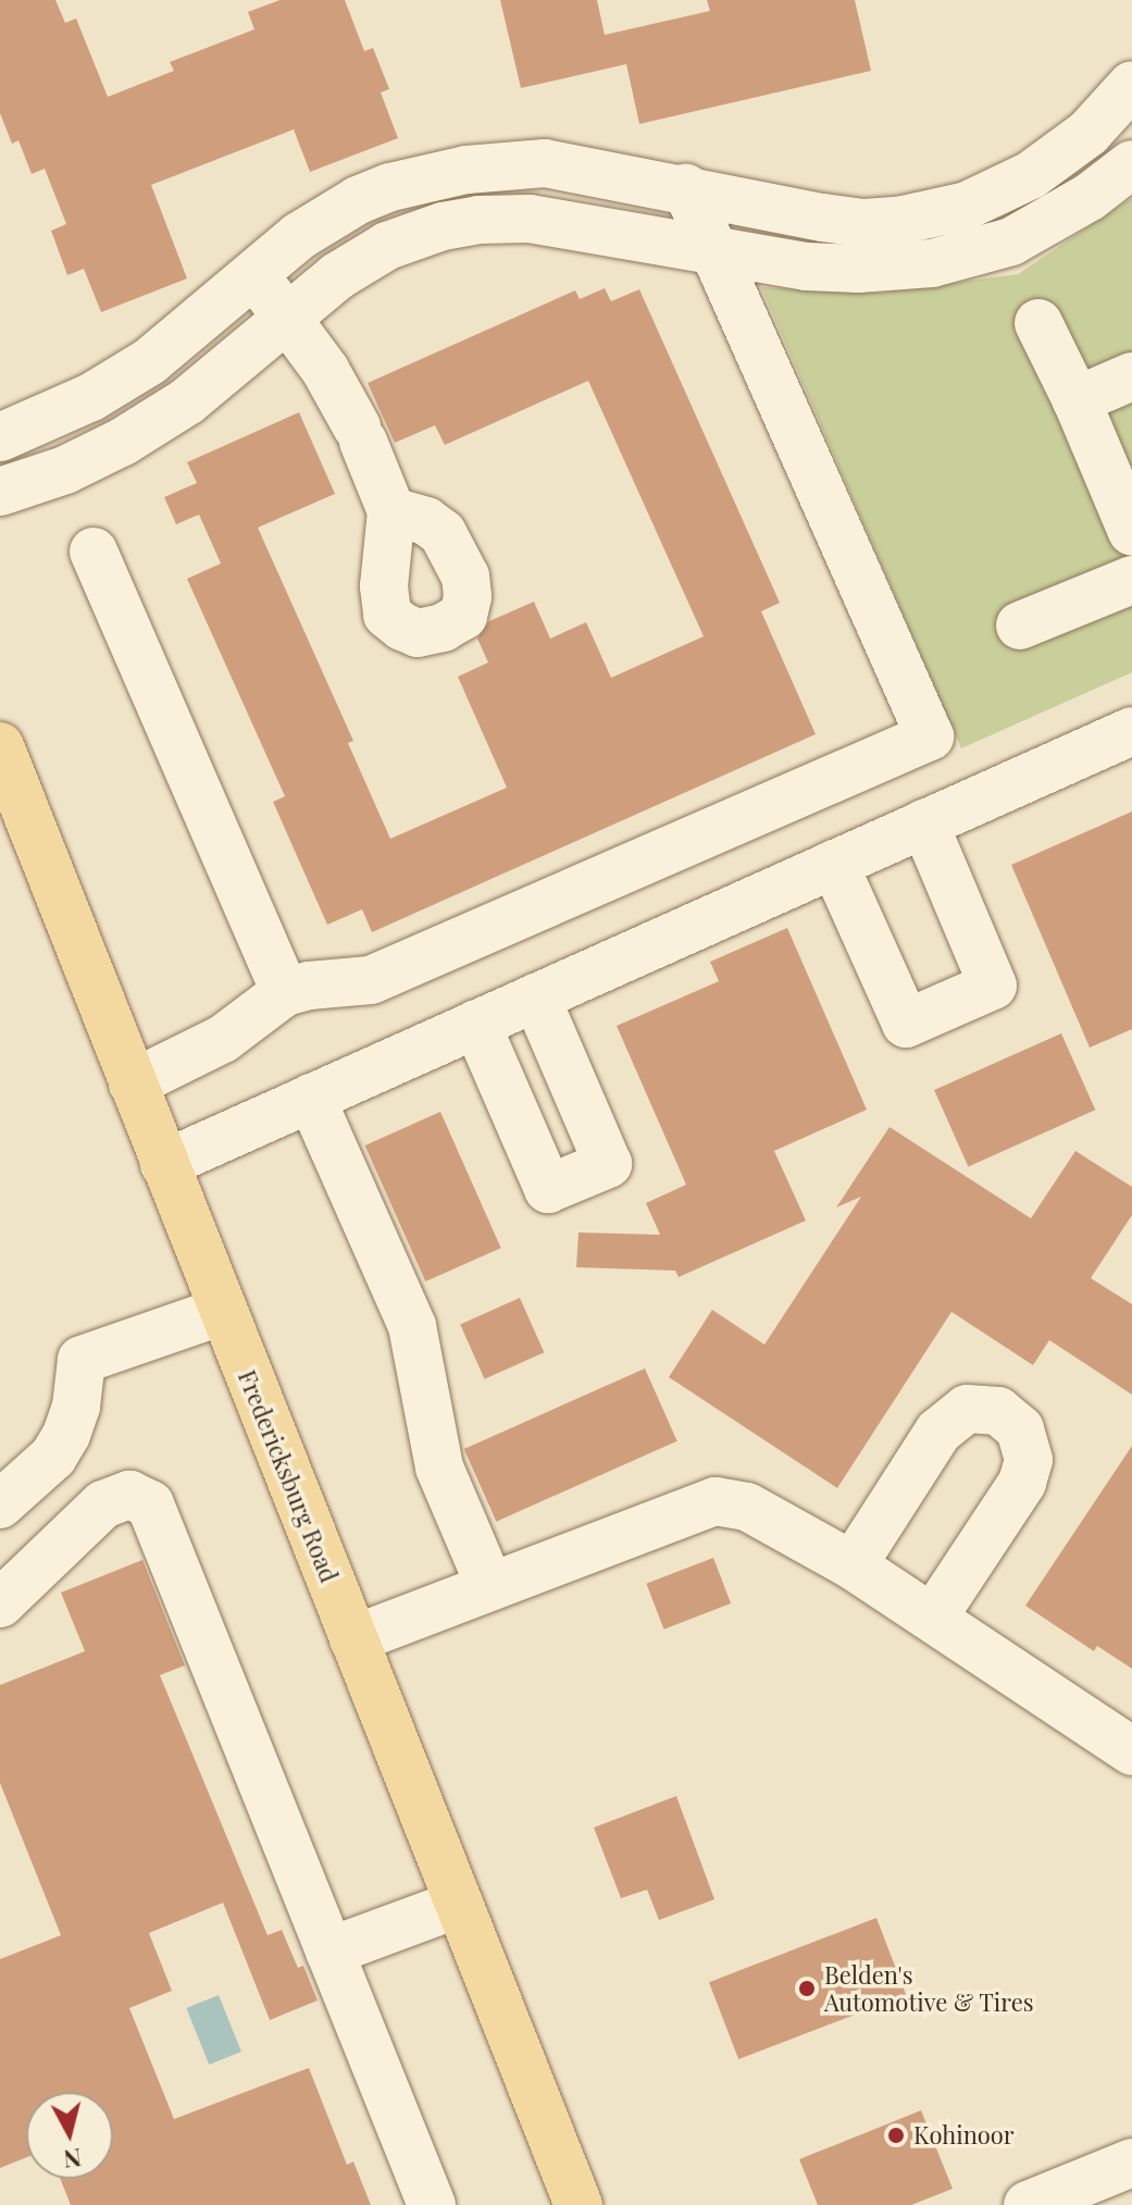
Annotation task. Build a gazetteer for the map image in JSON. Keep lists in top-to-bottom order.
{
  "streets": {
    "main road": ["Fredericksburg Road"]
  },
  "places": ["Belden's Automotive & Tires", "Kohinoor"],
  "north": "bottom"
}
